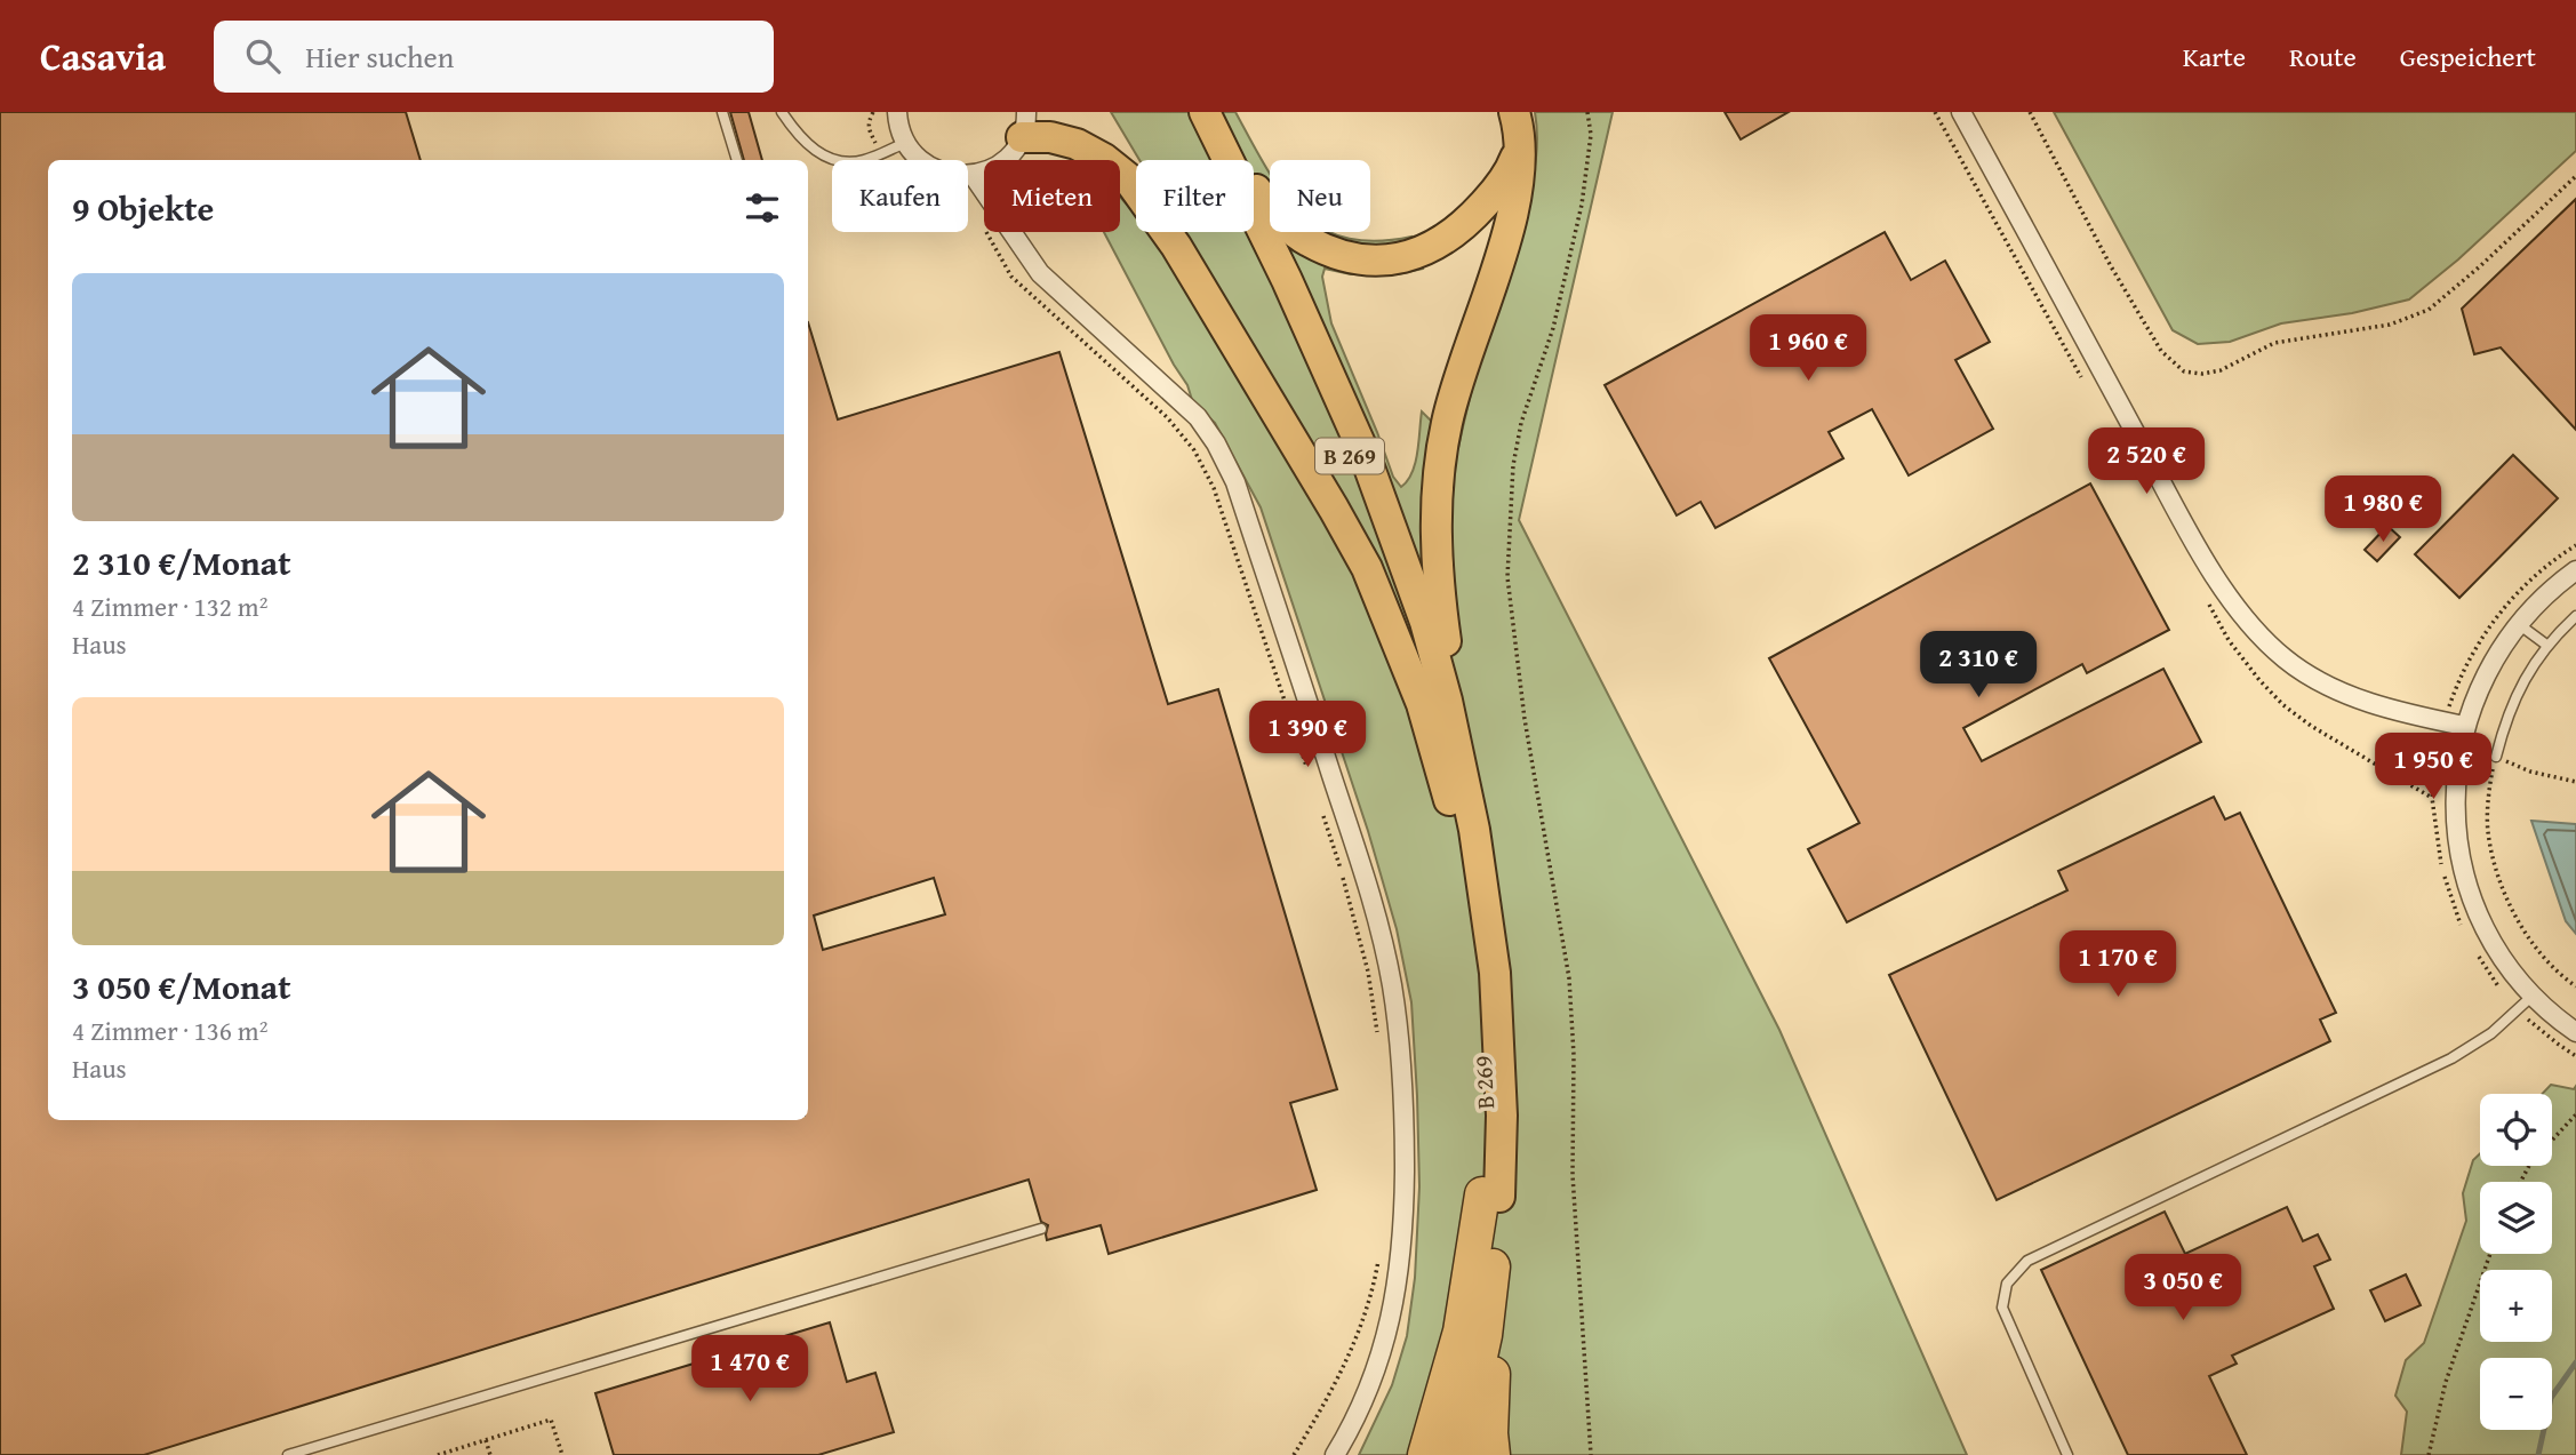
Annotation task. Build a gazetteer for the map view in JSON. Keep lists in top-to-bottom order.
{
  "streets": {
    "main road": ["B 269"]
  },
  "page": {
    "header": "Casavia",
    "search": "Hier suchen",
    "nav": ["Karte", "Route", "Gespeichert"],
    "chip": [
      "Kaufen",
      "Mieten",
      "Filter",
      "Neu"
    ],
    "heading": "9 Objekte",
    "list": [
      {
        "name": "2 310 €/Monat",
        "note": "4 Zimmer · 132 m² · Haus"
      },
      {
        "name": "3 050 €/Monat",
        "note": "4 Zimmer · 136 m² · Haus"
      }
    ],
    "price": [
      "1 960 €",
      "2 520 €",
      "1 980 €",
      "2 310 €",
      "1 390 €",
      "1 950 €",
      "1 170 €",
      "3 050 €",
      "1 470 €"
    ],
    "map_buttons": ["+", "−"]
  }
}
